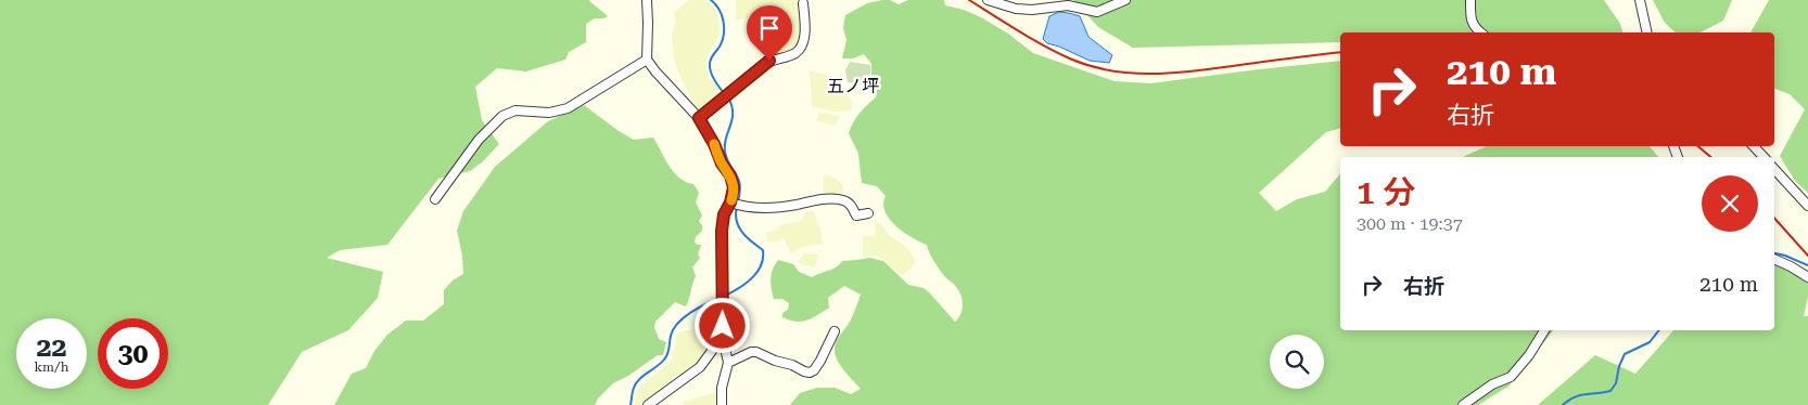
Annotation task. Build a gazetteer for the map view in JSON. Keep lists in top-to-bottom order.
{
  "districts": ["五ノ坪"],
  "page": {
    "turn": ["210 m", "右折"],
    "heading": ["1 分", "300 m · 19:37"],
    "list": [
      {
        "name": "右折",
        "value": "210 m"
      }
    ],
    "speed": "22 km/h",
    "limit": "30"
  }
}
